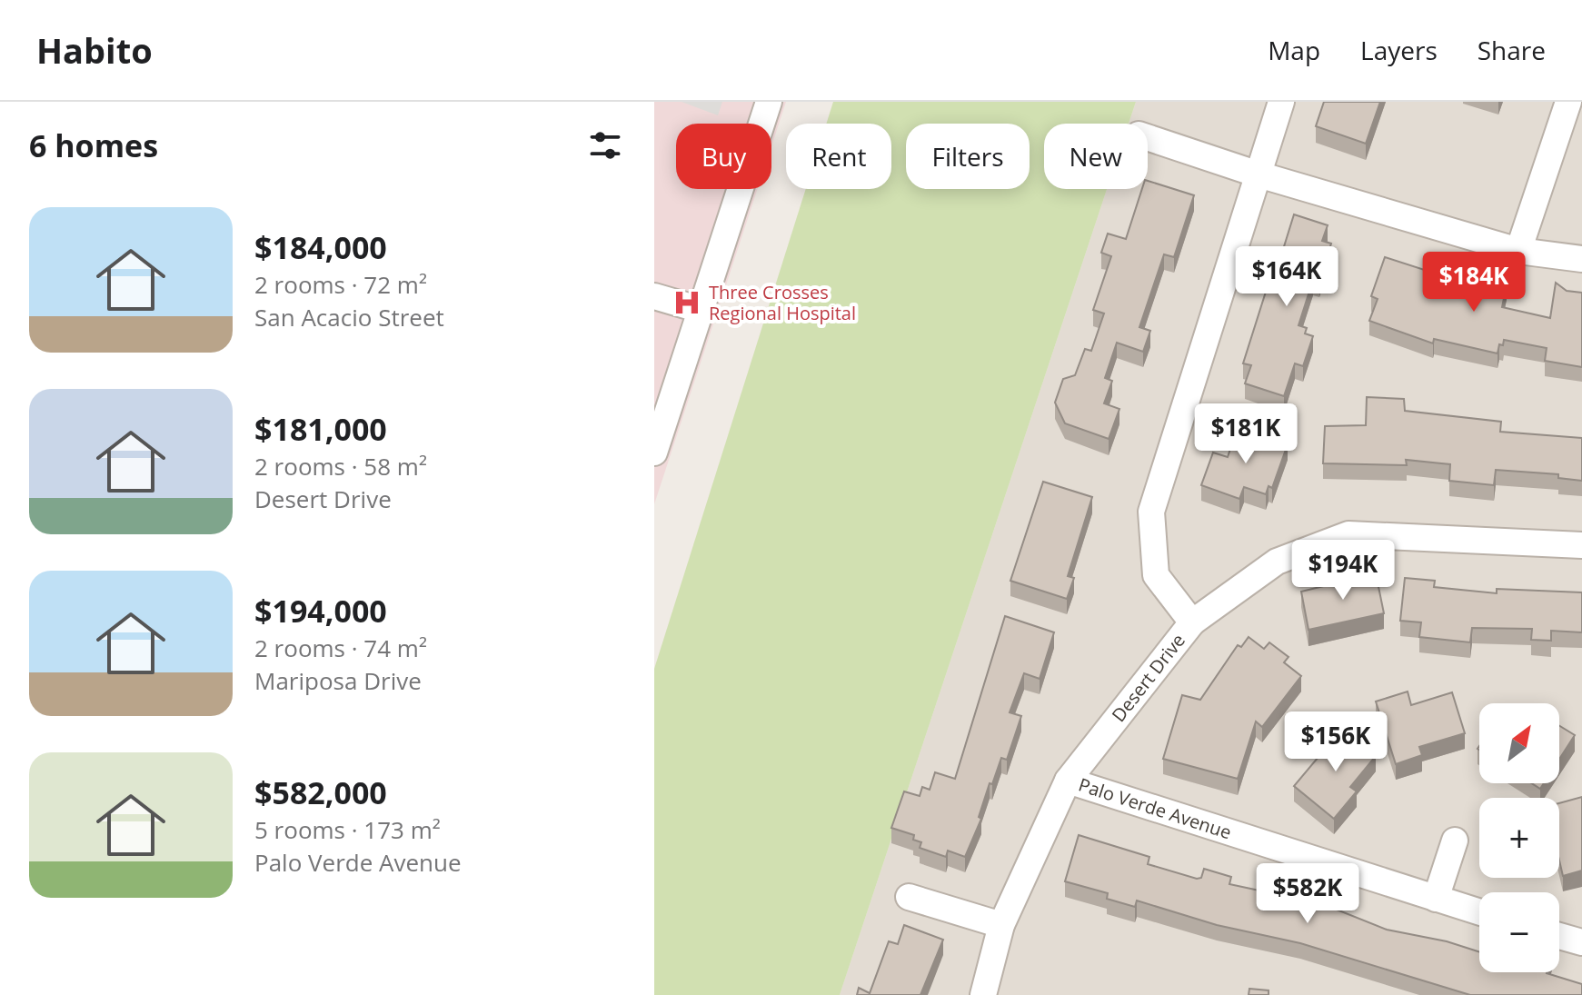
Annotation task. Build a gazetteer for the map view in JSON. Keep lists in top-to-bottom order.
{
  "streets": {
    "street": ["Desert Drive", "Palo Verde Avenue"]
  },
  "crossings": [
    ["Desert Drive", "Palo Verde Avenue"]
  ],
  "places": {
    "hospital": ["Three Crosses Regional Hospital"]
  },
  "north": "top right",
  "page": {
    "header": "Habito",
    "nav": ["Map", "Layers", "Share"],
    "heading": "6 homes",
    "chip": [
      "Buy",
      "Rent",
      "Filters",
      "New"
    ],
    "list": [
      {
        "name": "$184,000",
        "note": "2 rooms · 72 m² · San Acacio Street"
      },
      {
        "name": "$181,000",
        "note": "2 rooms · 58 m² · Desert Drive"
      },
      {
        "name": "$194,000",
        "note": "2 rooms · 74 m² · Mariposa Drive"
      },
      {
        "name": "$582,000",
        "note": "5 rooms · 173 m² · Palo Verde Avenue"
      }
    ],
    "price": [
      "$164K",
      "$184K",
      "$181K",
      "$194K",
      "$156K",
      "$582K"
    ],
    "map_buttons": ["+", "−"]
  }
}
